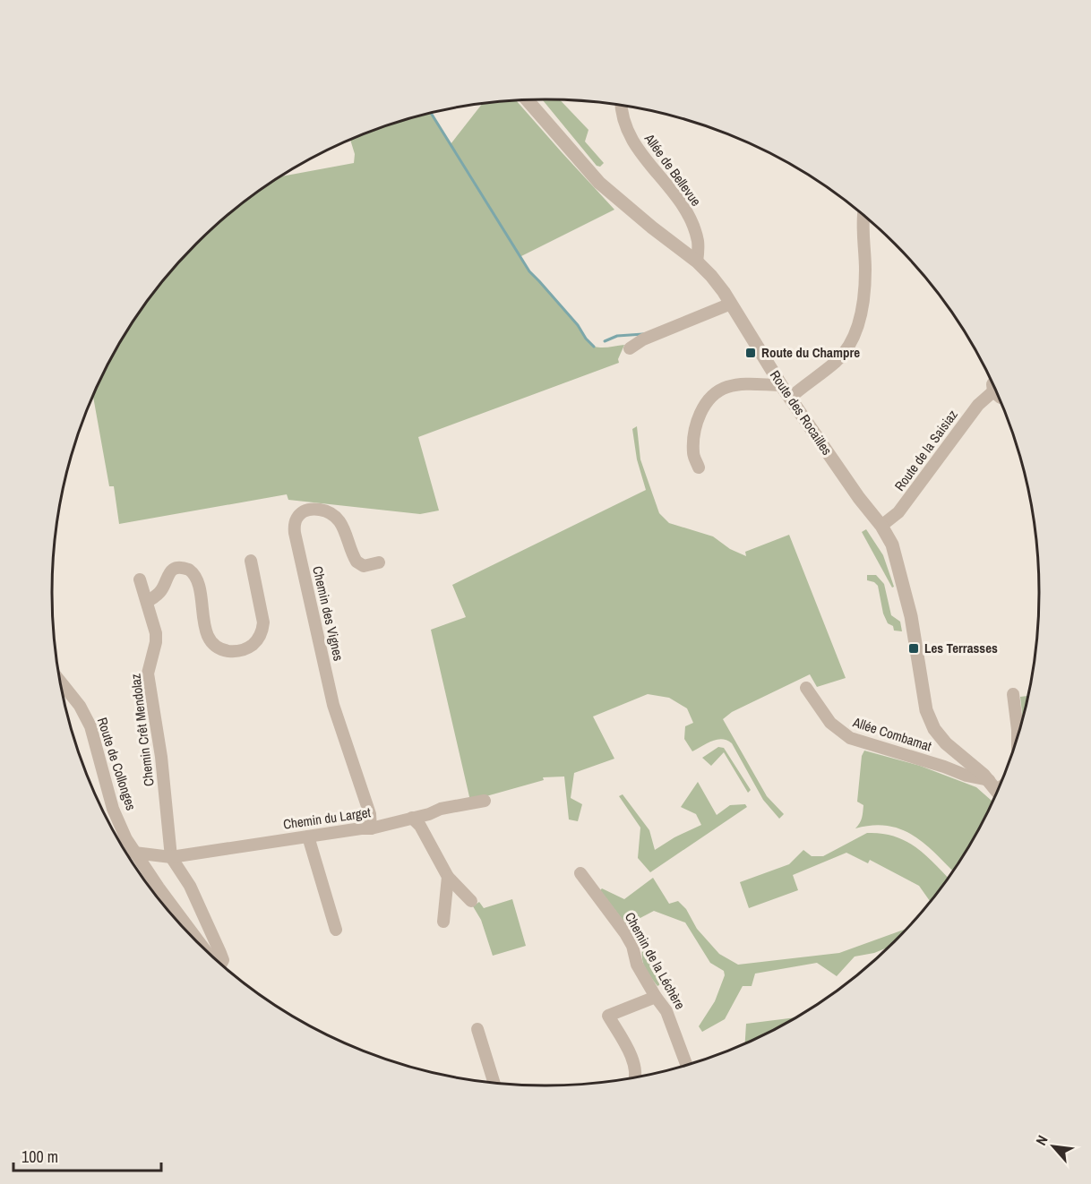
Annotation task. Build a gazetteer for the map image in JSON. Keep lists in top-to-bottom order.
{
  "streets": {
    "street": [
      "Allée de Bellevue",
      "Route des Rocailles",
      "Route de la Saisiaz",
      "Chemin des Vignes",
      "Chemin Crêt Mendolaz",
      "Allée Combamat",
      "Route de Collonges",
      "Chemin du Larget",
      "Chemin de la Léchère"
    ]
  },
  "crossings": [
    ["Allée de Bellevue", "Route des Rocailles"],
    ["Route des Rocailles", "Route de la Saisiaz"],
    ["Route des Rocailles", "Allée Combamat"],
    ["Chemin des Vignes", "Chemin du Larget"],
    ["Chemin Crêt Mendolaz", "Chemin du Larget"],
    ["Route de Collonges", "Chemin du Larget"]
  ],
  "places": {
    "transit": ["Route du Champre", "Les Terrasses"]
  },
  "scale_bar": "100 m",
  "north": "top left"
}
